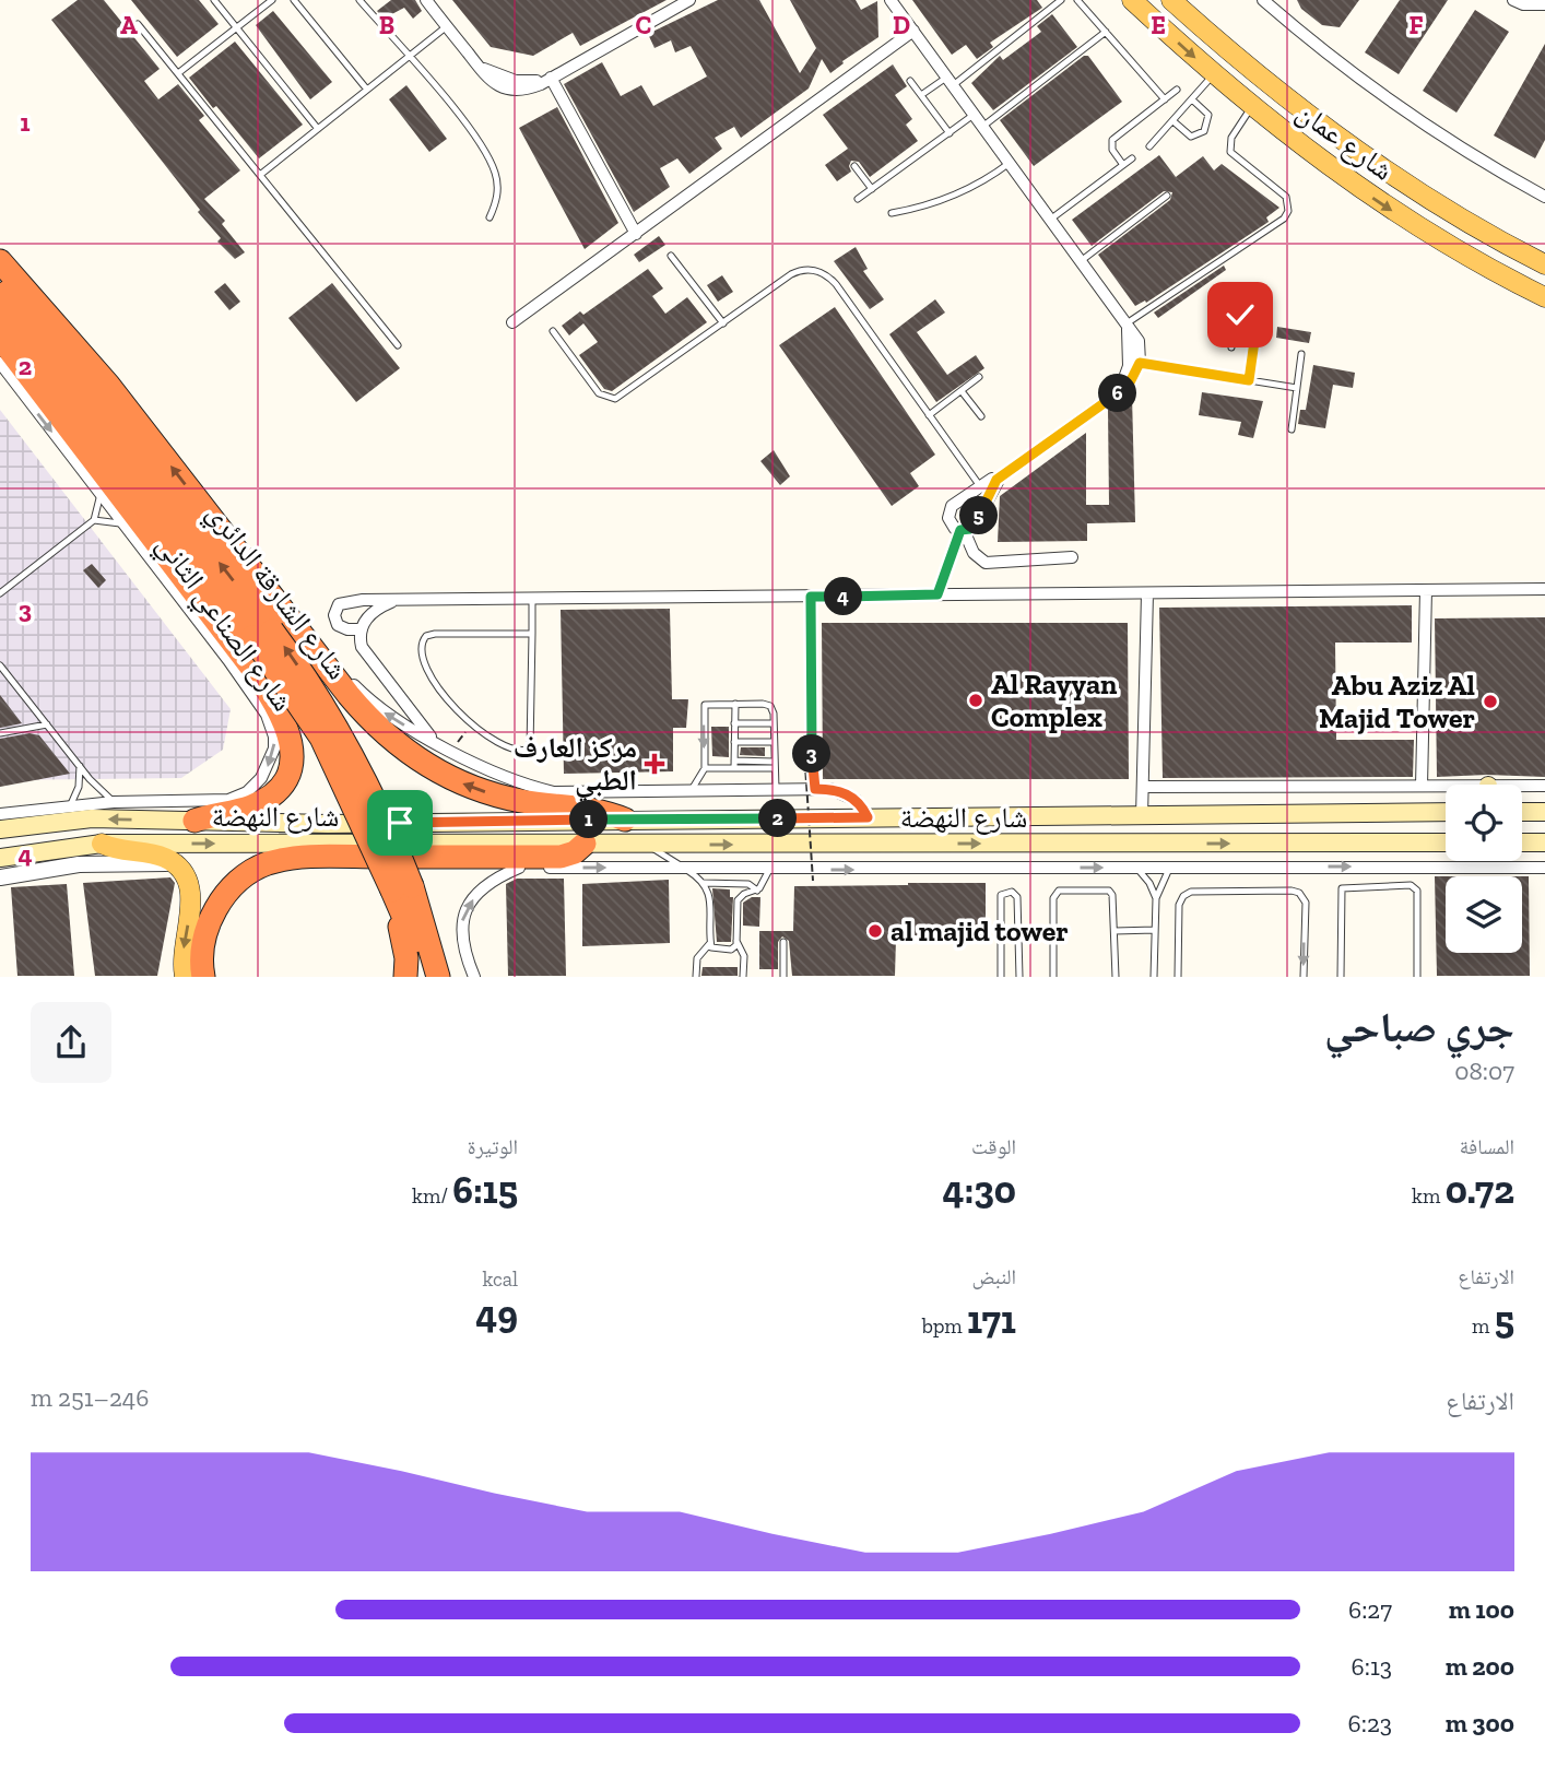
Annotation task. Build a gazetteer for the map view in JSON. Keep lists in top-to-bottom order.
{
  "streets": {
    "highway": ["شارع الشارقة الدائري"],
    "main road": ["شارع عمان", "شارع النهضة"],
    "street": ["شارع الصناعي الثاني"]
  },
  "places": {
    "other": ["Al Rayyan Complex", "Abu Aziz Al Majid Tower", "al majid tower"],
    "health": ["مركز العارف الطبي"]
  },
  "page": {
    "pins": [
      "6",
      "5",
      "4",
      "3",
      "2",
      "1"
    ],
    "heading": ["جري صباحي", "08:07"],
    "stats": [
      ["المسافة", "0.72 km"],
      ["الوقت", "4:30"],
      ["الوتيرة", "6:15 /km"],
      ["الارتفاع", "5 m"],
      ["النبض", "171 bpm"],
      ["kcal", "49"]
    ],
    "chart": ["الارتفاع", "246–251 m"],
    "list": [
      {
        "name": "100 m",
        "note": "6:27"
      },
      {
        "name": "200 m",
        "note": "6:13"
      },
      {
        "name": "300 m",
        "note": "6:23"
      }
    ]
  },
  "grid": {
    "columns": [
      "A",
      "B",
      "C",
      "D",
      "E",
      "F"
    ],
    "rows": [
      "1",
      "2",
      "3",
      "4"
    ]
  }
}
